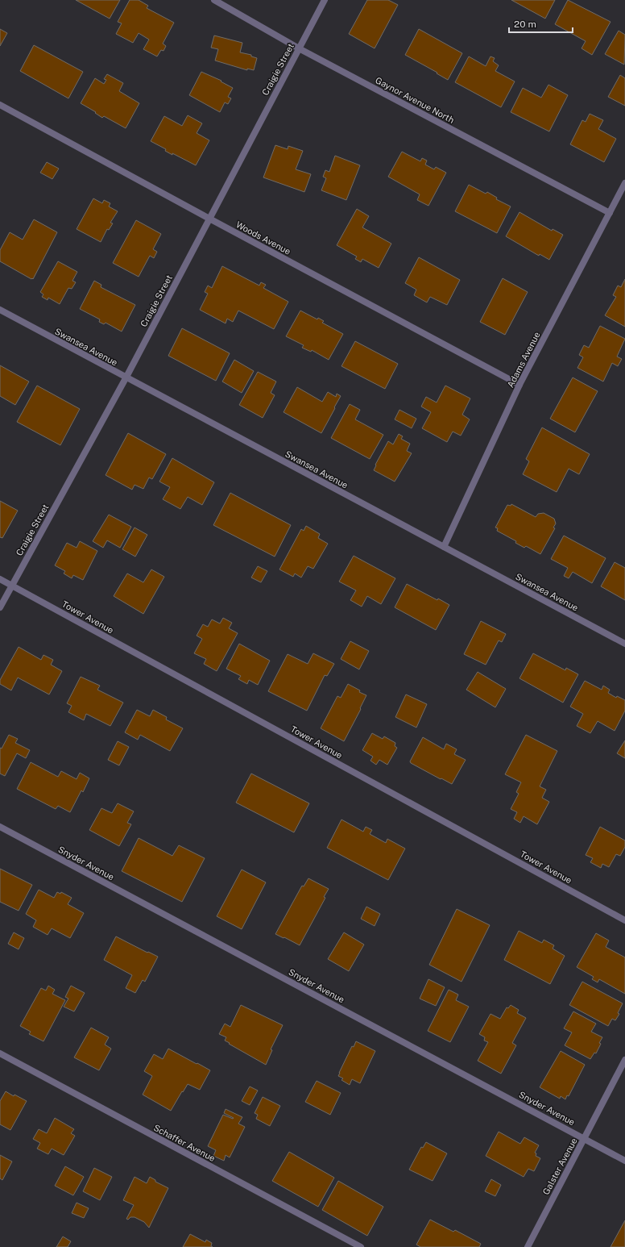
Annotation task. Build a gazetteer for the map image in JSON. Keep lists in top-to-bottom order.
{
  "streets": {
    "street": [
      "Craigie Street",
      "Gaynor Avenue North",
      "Woods Avenue",
      "Swansea Avenue",
      "Adams Avenue",
      "Tower Avenue",
      "Snyder Avenue",
      "Schaffer Avenue",
      "Galster Avenue"
    ]
  },
  "crossings": [
    ["Craigie Street", "Gaynor Avenue North"],
    ["Craigie Street", "Woods Avenue"],
    ["Craigie Street", "Swansea Avenue"],
    ["Craigie Street", "Tower Avenue"],
    ["Gaynor Avenue North", "Adams Avenue"],
    ["Woods Avenue", "Adams Avenue"],
    ["Swansea Avenue", "Adams Avenue"],
    ["Snyder Avenue", "Galster Avenue"]
  ],
  "scale_bar": "20 m"
}
